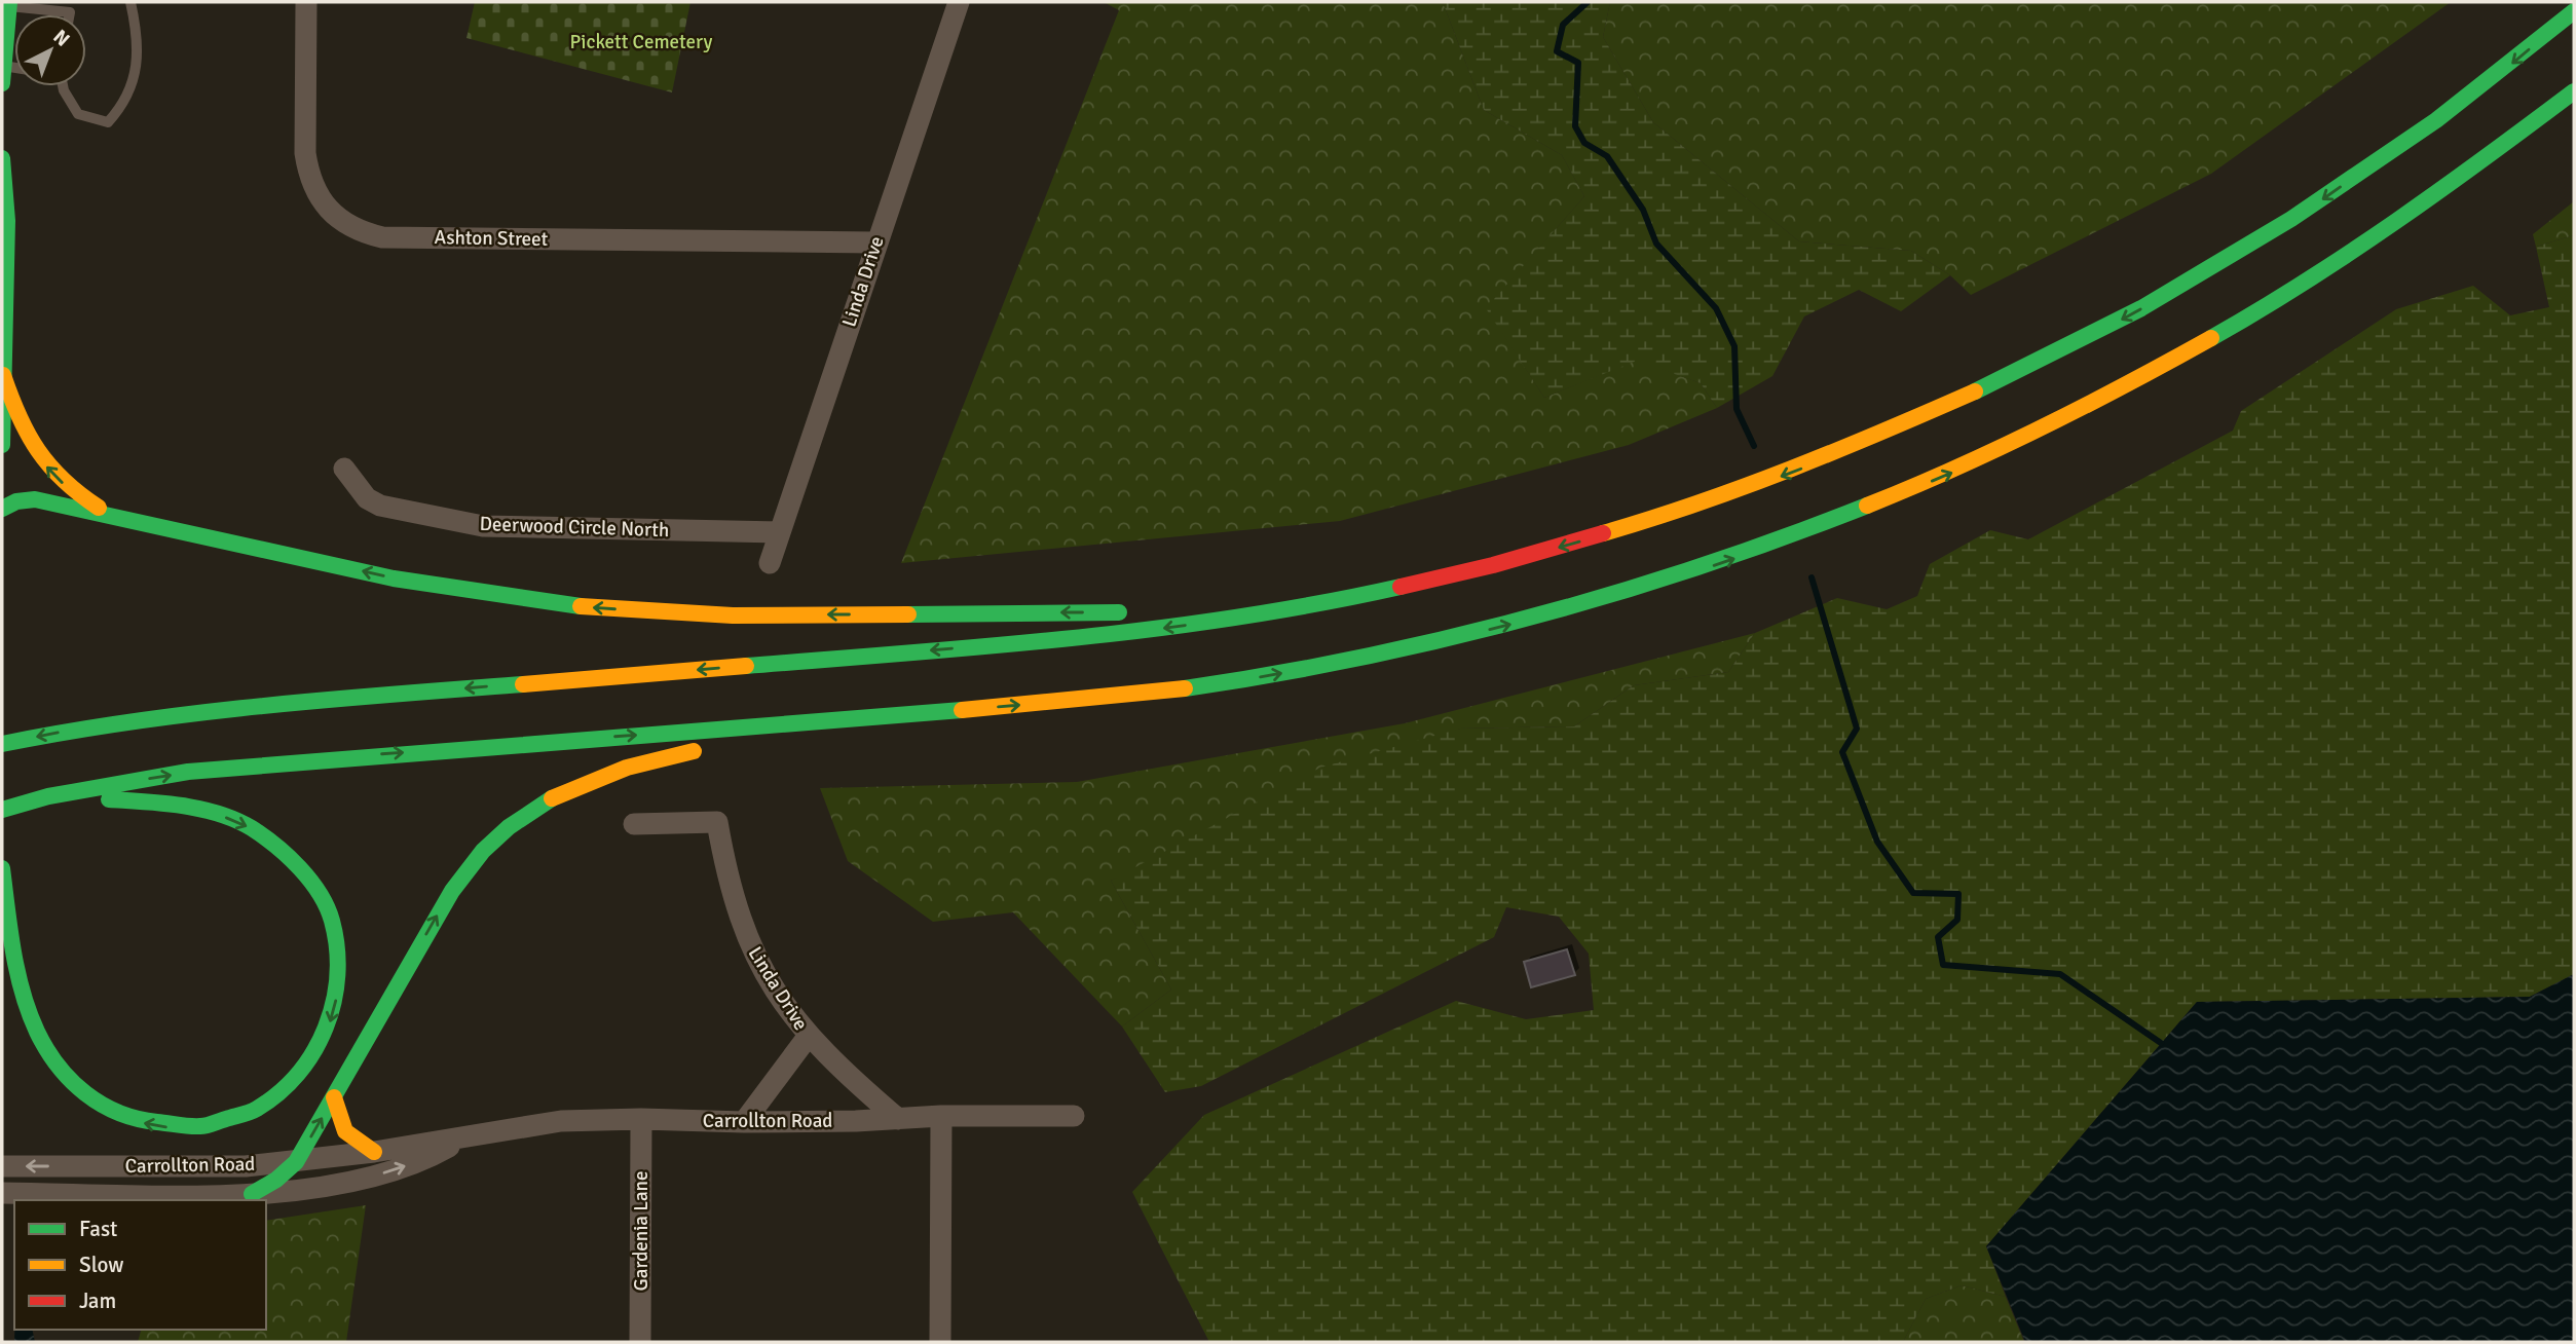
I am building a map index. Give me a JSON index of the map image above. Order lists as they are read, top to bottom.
{
  "streets": {
    "street": [
      "Ashton Street",
      "Linda Drive",
      "Deerwood Circle North",
      "Carrollton Road",
      "Gardenia Lane"
    ]
  },
  "crossings": [
    ["Ashton Street", "Linda Drive"],
    ["Linda Drive", "Deerwood Circle North"],
    ["Linda Drive", "Carrollton Road"],
    ["Carrollton Road", "Gardenia Lane"]
  ],
  "parks": ["Pickett Cemetery"],
  "legend": ["Fast", "Slow", "Jam"],
  "north": "top right"
}
